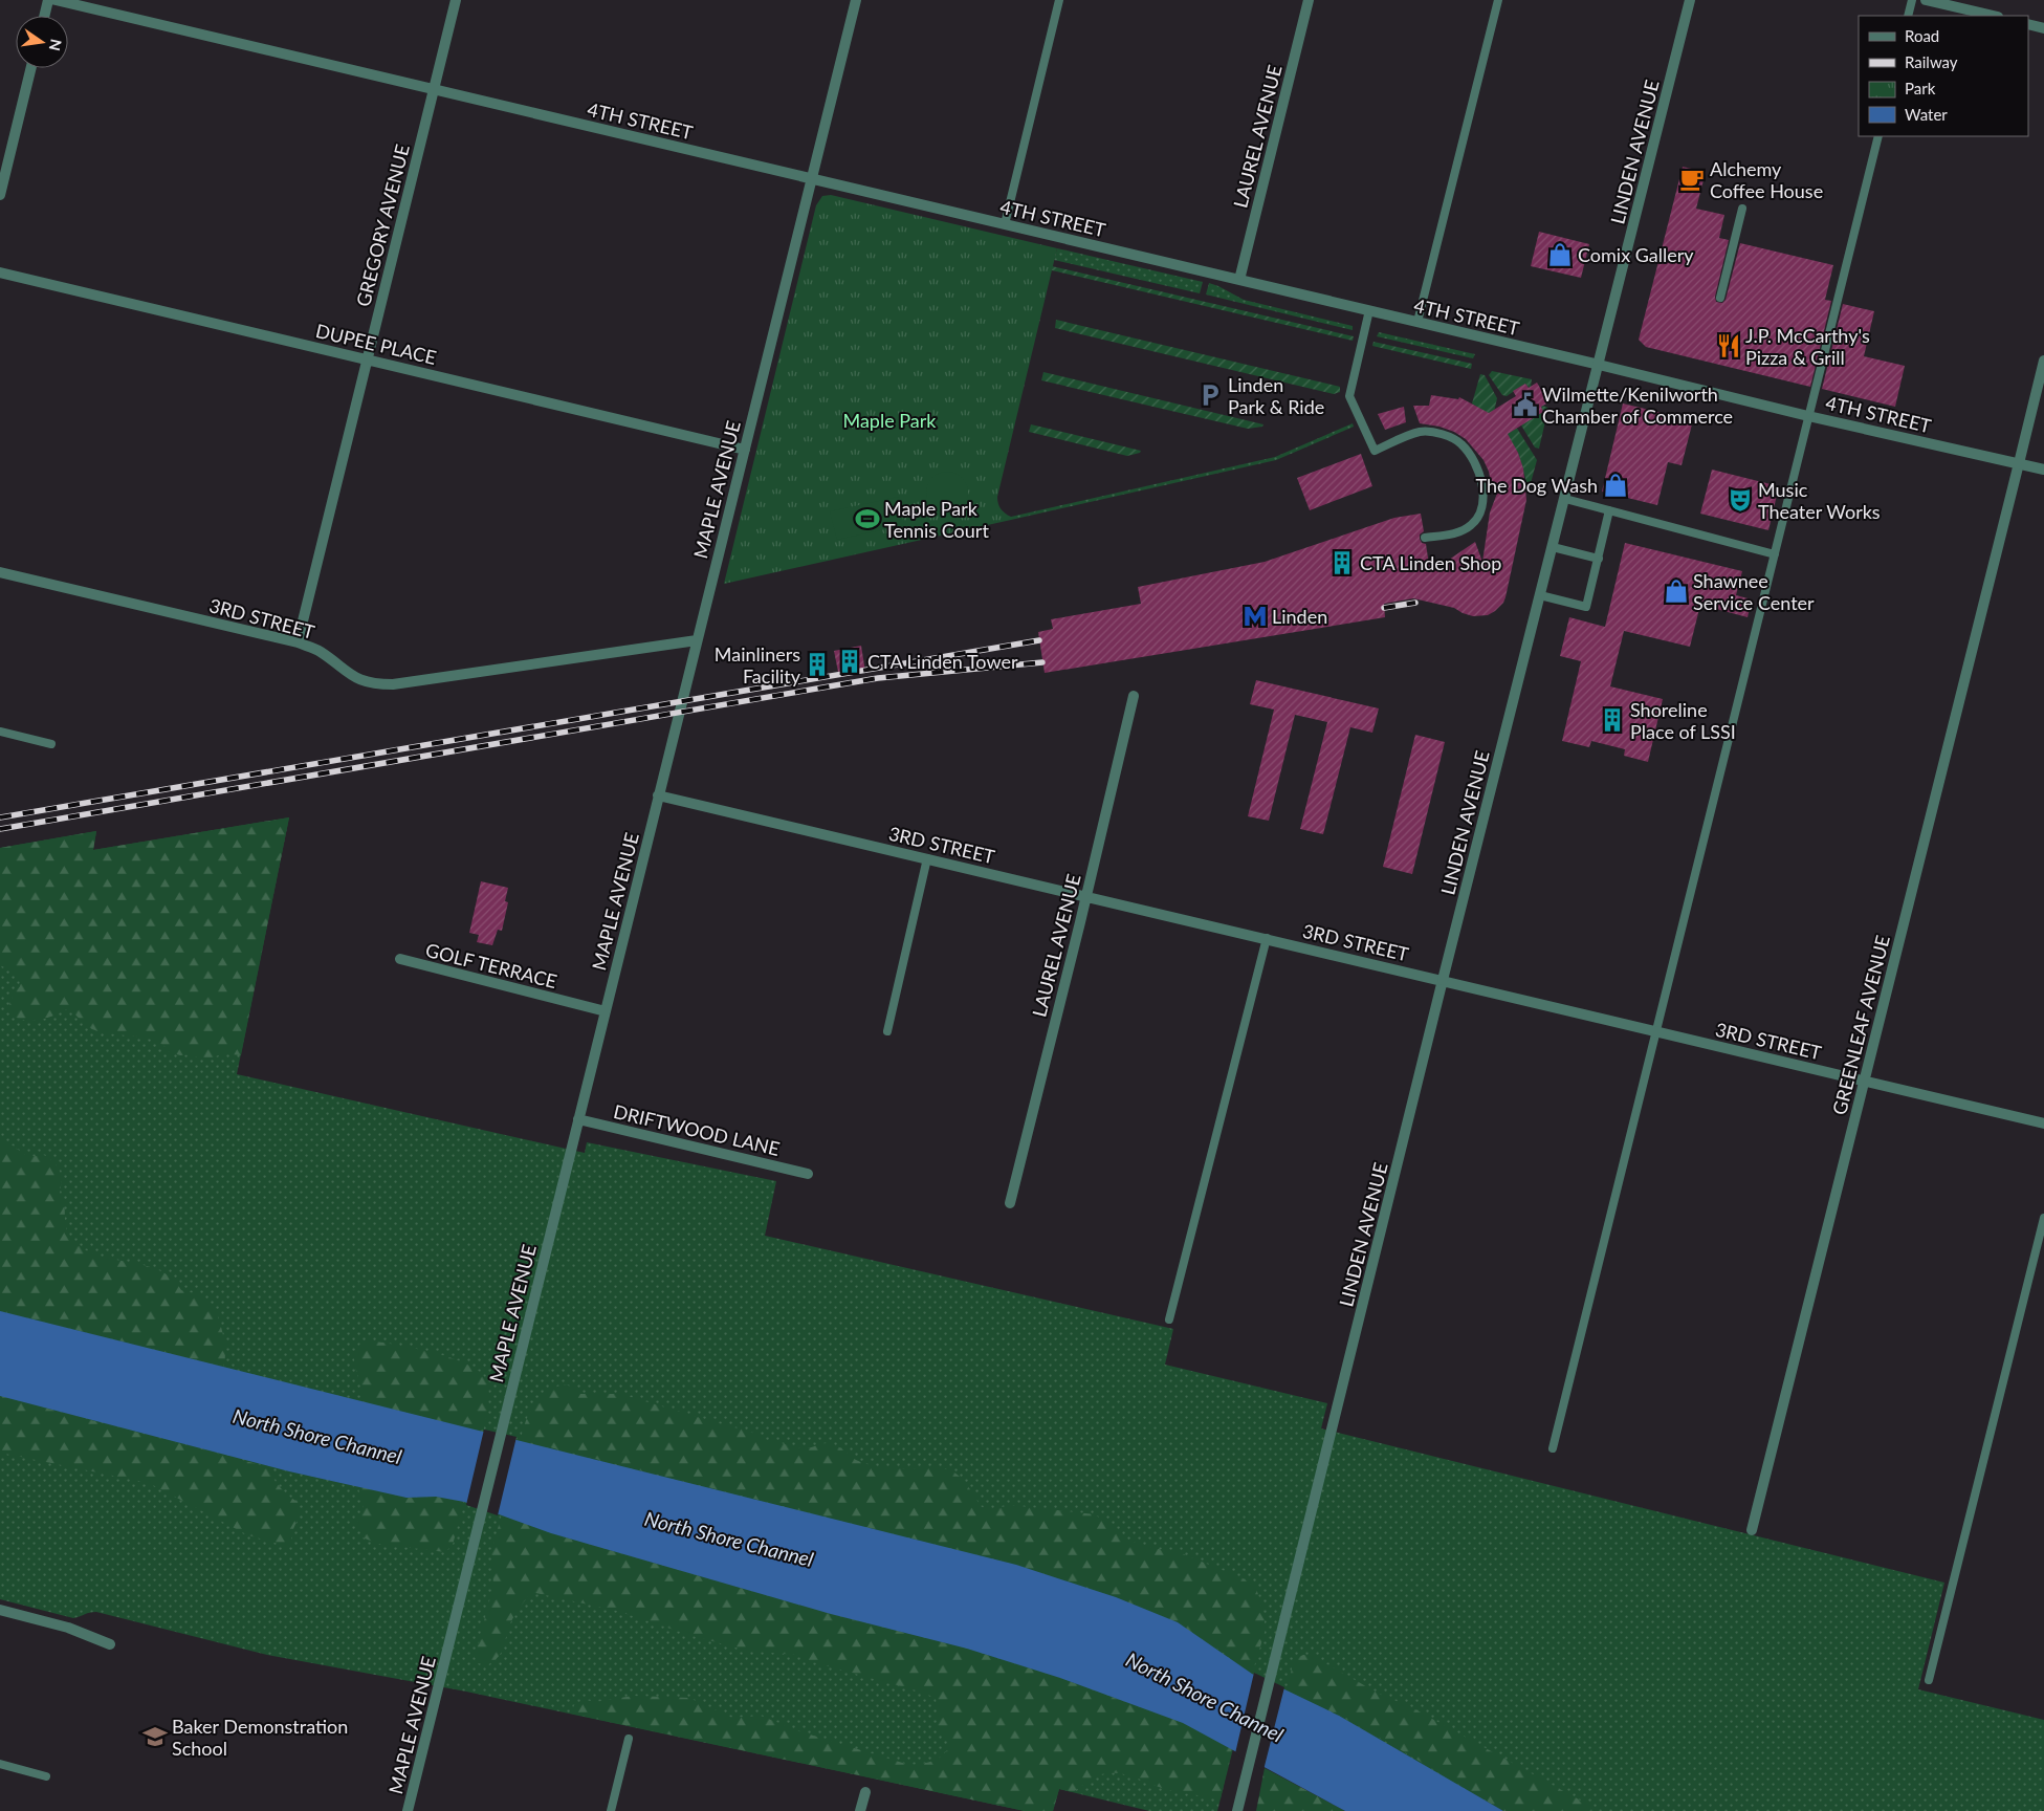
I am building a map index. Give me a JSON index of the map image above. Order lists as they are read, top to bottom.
{
  "streets": {
    "street": [
      "4TH STREET",
      "LAUREL AVENUE",
      "LINDEN AVENUE",
      "GREGORY AVENUE",
      "DUPEE PLACE",
      "MAPLE AVENUE",
      "3RD STREET",
      "GOLF TERRACE",
      "GREENLEAF AVENUE",
      "DRIFTWOOD LANE"
    ]
  },
  "crossings": [
    ["4TH STREET", "LAUREL AVENUE"],
    ["4TH STREET", "LINDEN AVENUE"],
    ["4TH STREET", "GREGORY AVENUE"],
    ["4TH STREET", "MAPLE AVENUE"],
    ["4TH STREET", "GREENLEAF AVENUE"],
    ["LAUREL AVENUE", "3RD STREET"],
    ["LINDEN AVENUE", "3RD STREET"],
    ["GREGORY AVENUE", "DUPEE PLACE"],
    ["GREGORY AVENUE", "3RD STREET"],
    ["DUPEE PLACE", "MAPLE AVENUE"],
    ["MAPLE AVENUE", "3RD STREET"],
    ["MAPLE AVENUE", "GOLF TERRACE"],
    ["MAPLE AVENUE", "DRIFTWOOD LANE"],
    ["3RD STREET", "GREENLEAF AVENUE"]
  ],
  "water": ["North Shore Channel"],
  "parks": ["Maple Park"],
  "places": {
    "cafe": ["Alchemy Coffee House"],
    "shop": ["Comix Gallery", "The Dog Wash", "Shawnee Service Center"],
    "restaurant": ["J.P. McCarthy's Pizza & Grill"],
    "parking": ["Linden Park & Ride"],
    "public building": ["Wilmette/Kenilworth Chamber of Commerce"],
    "theatre": ["Music Theater Works"],
    "sports": ["Maple Park Tennis Court"],
    "building": [
      "CTA Linden Shop",
      "CTA Linden Tower",
      "Mainliners Facility",
      "Shoreline Place of LSSI"
    ],
    "metro station": ["Linden"],
    "school or university": ["Baker Demonstration School"]
  },
  "legend": [
    "Road",
    "Railway",
    "Park",
    "Water"
  ],
  "north": "right"
}
